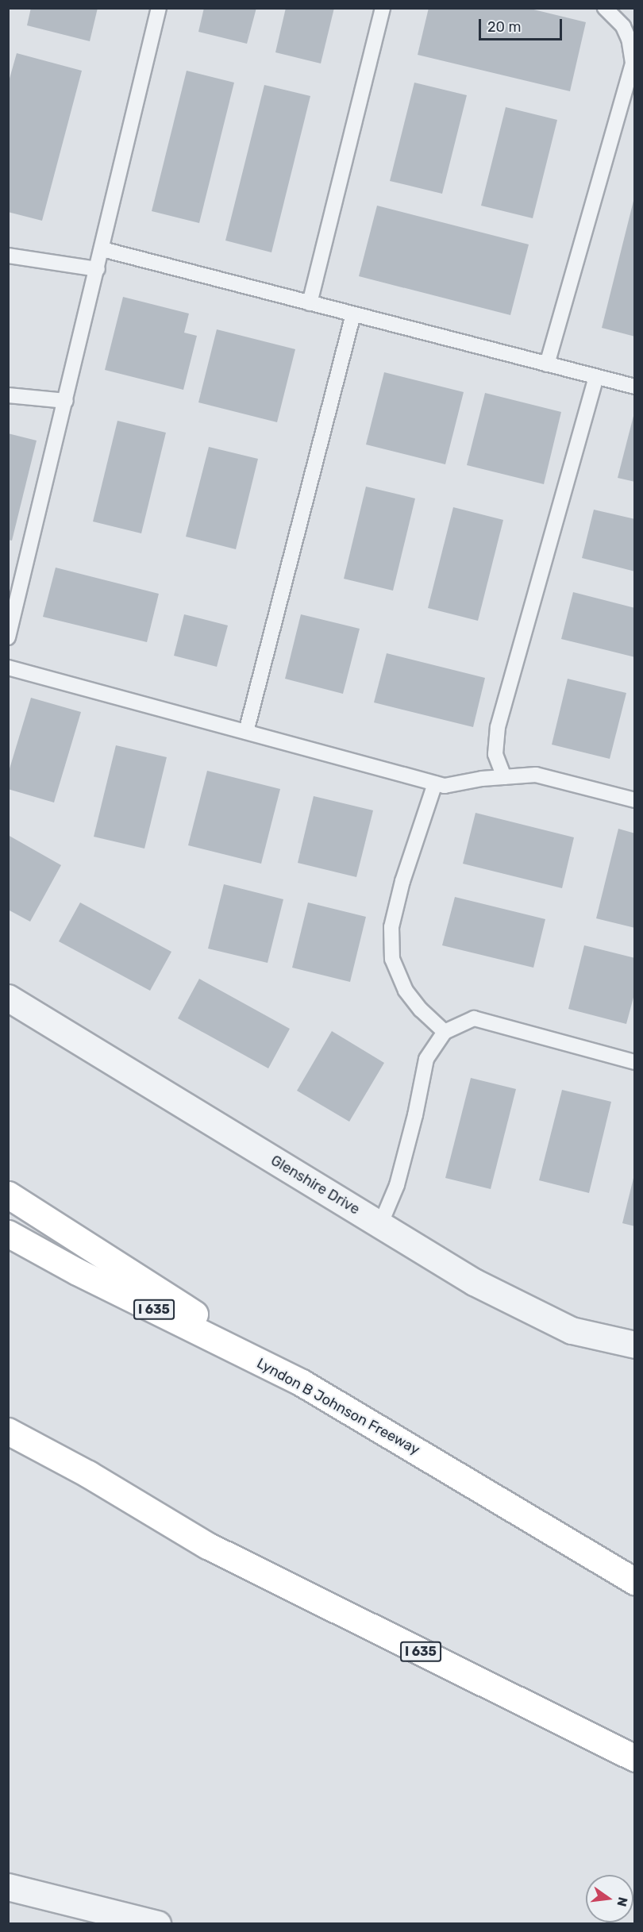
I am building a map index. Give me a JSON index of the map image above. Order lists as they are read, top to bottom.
{
  "streets": {
    "highway": ["I 635", "Lyndon B Johnson Freeway"],
    "street": ["Glenshire Drive"]
  },
  "scale_bar": "20 m",
  "north": "right"
}
